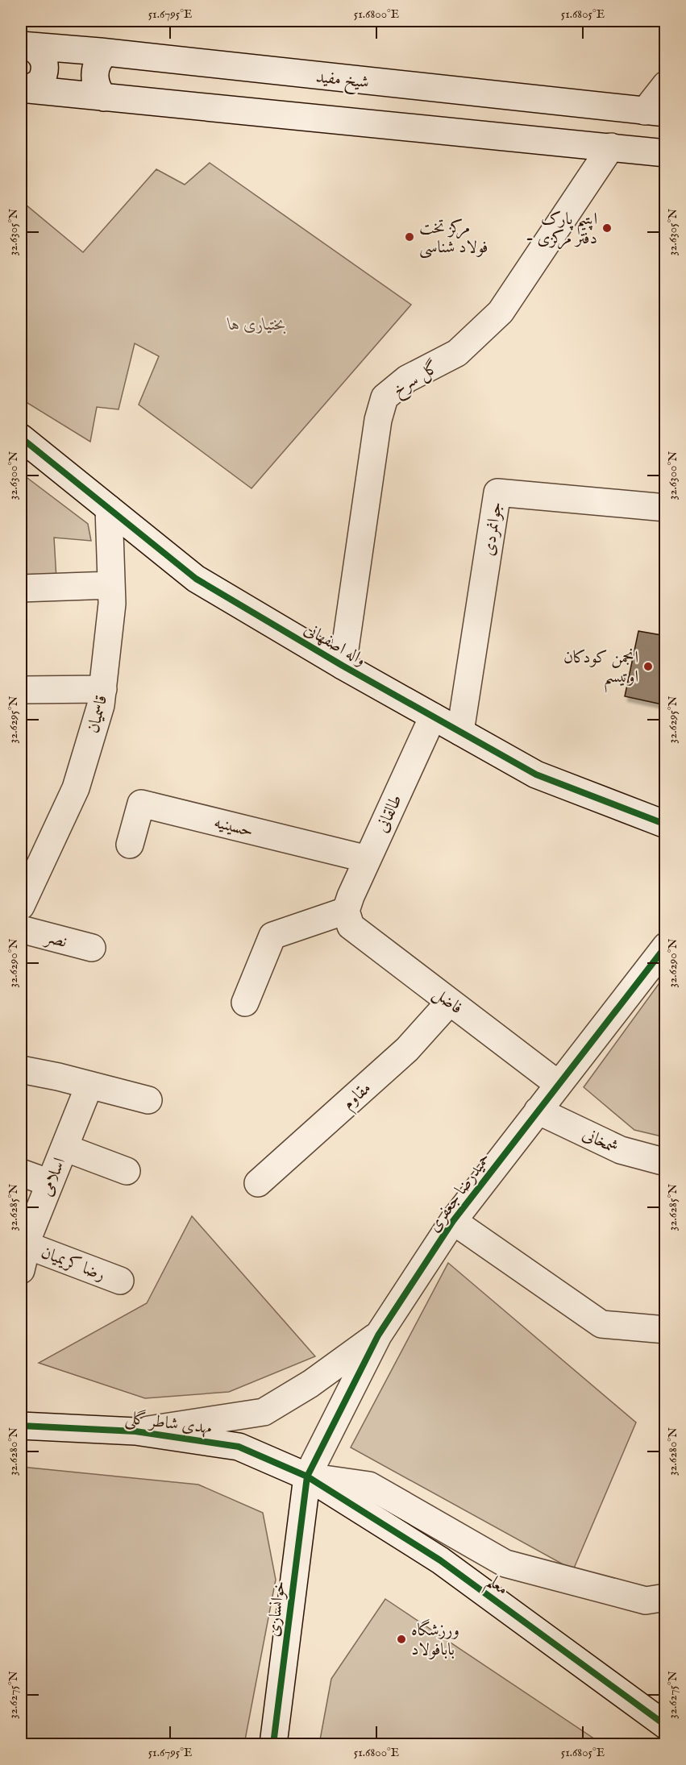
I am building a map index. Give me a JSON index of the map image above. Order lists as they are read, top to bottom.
{
  "streets": {
    "street": [
      "شیخ مفید",
      "گل سرخ",
      "جوانمردی",
      "واله اصفهانی",
      "قاسمیان",
      "طالقانی",
      "حسینیه",
      "نصر",
      "فاضل",
      "مقاوم",
      "شمخانی",
      "اسلامی",
      "حمیدرضا جعفری",
      "رضا کریمیان",
      "مهدی شاطر گلی",
      "معلم",
      "خوانساری"
    ]
  },
  "crossings": [
    ["گل سرخ", "واله اصفهانی"],
    ["جوانمردی", "واله اصفهانی"],
    ["واله اصفهانی", "قاسمیان"],
    ["واله اصفهانی", "طالقانی"],
    ["طالقانی", "حسینیه"],
    ["طالقانی", "فاضل"],
    ["فاضل", "مقاوم"],
    ["فاضل", "حمیدرضا جعفری"],
    ["شمخانی", "حمیدرضا جعفری"],
    ["اسلامی", "رضا کریمیان"],
    ["حمیدرضا جعفری", "مهدی شاطر گلی"],
    ["حمیدرضا جعفری", "معلم"],
    ["حمیدرضا جعفری", "خوانساری"],
    ["مهدی شاطر گلی", "معلم"],
    ["مهدی شاطر گلی", "خوانساری"],
    ["معلم", "خوانساری"]
  ],
  "parks": ["بختیاری ها"],
  "places": [
    "اپتیم پارک - دفتر مرکزی",
    "مرکز تخت فولاد شناسی",
    "انجمن کودکان اوتیسم",
    "ورزشگاه بابافولاد"
  ],
  "coordinates": [
    "51.6795°E",
    "51.6800°E",
    "51.6805°E",
    "32.6305°N",
    "32.6300°N",
    "32.6295°N",
    "32.6290°N",
    "32.6285°N",
    "32.6280°N",
    "32.6275°N"
  ]
}
